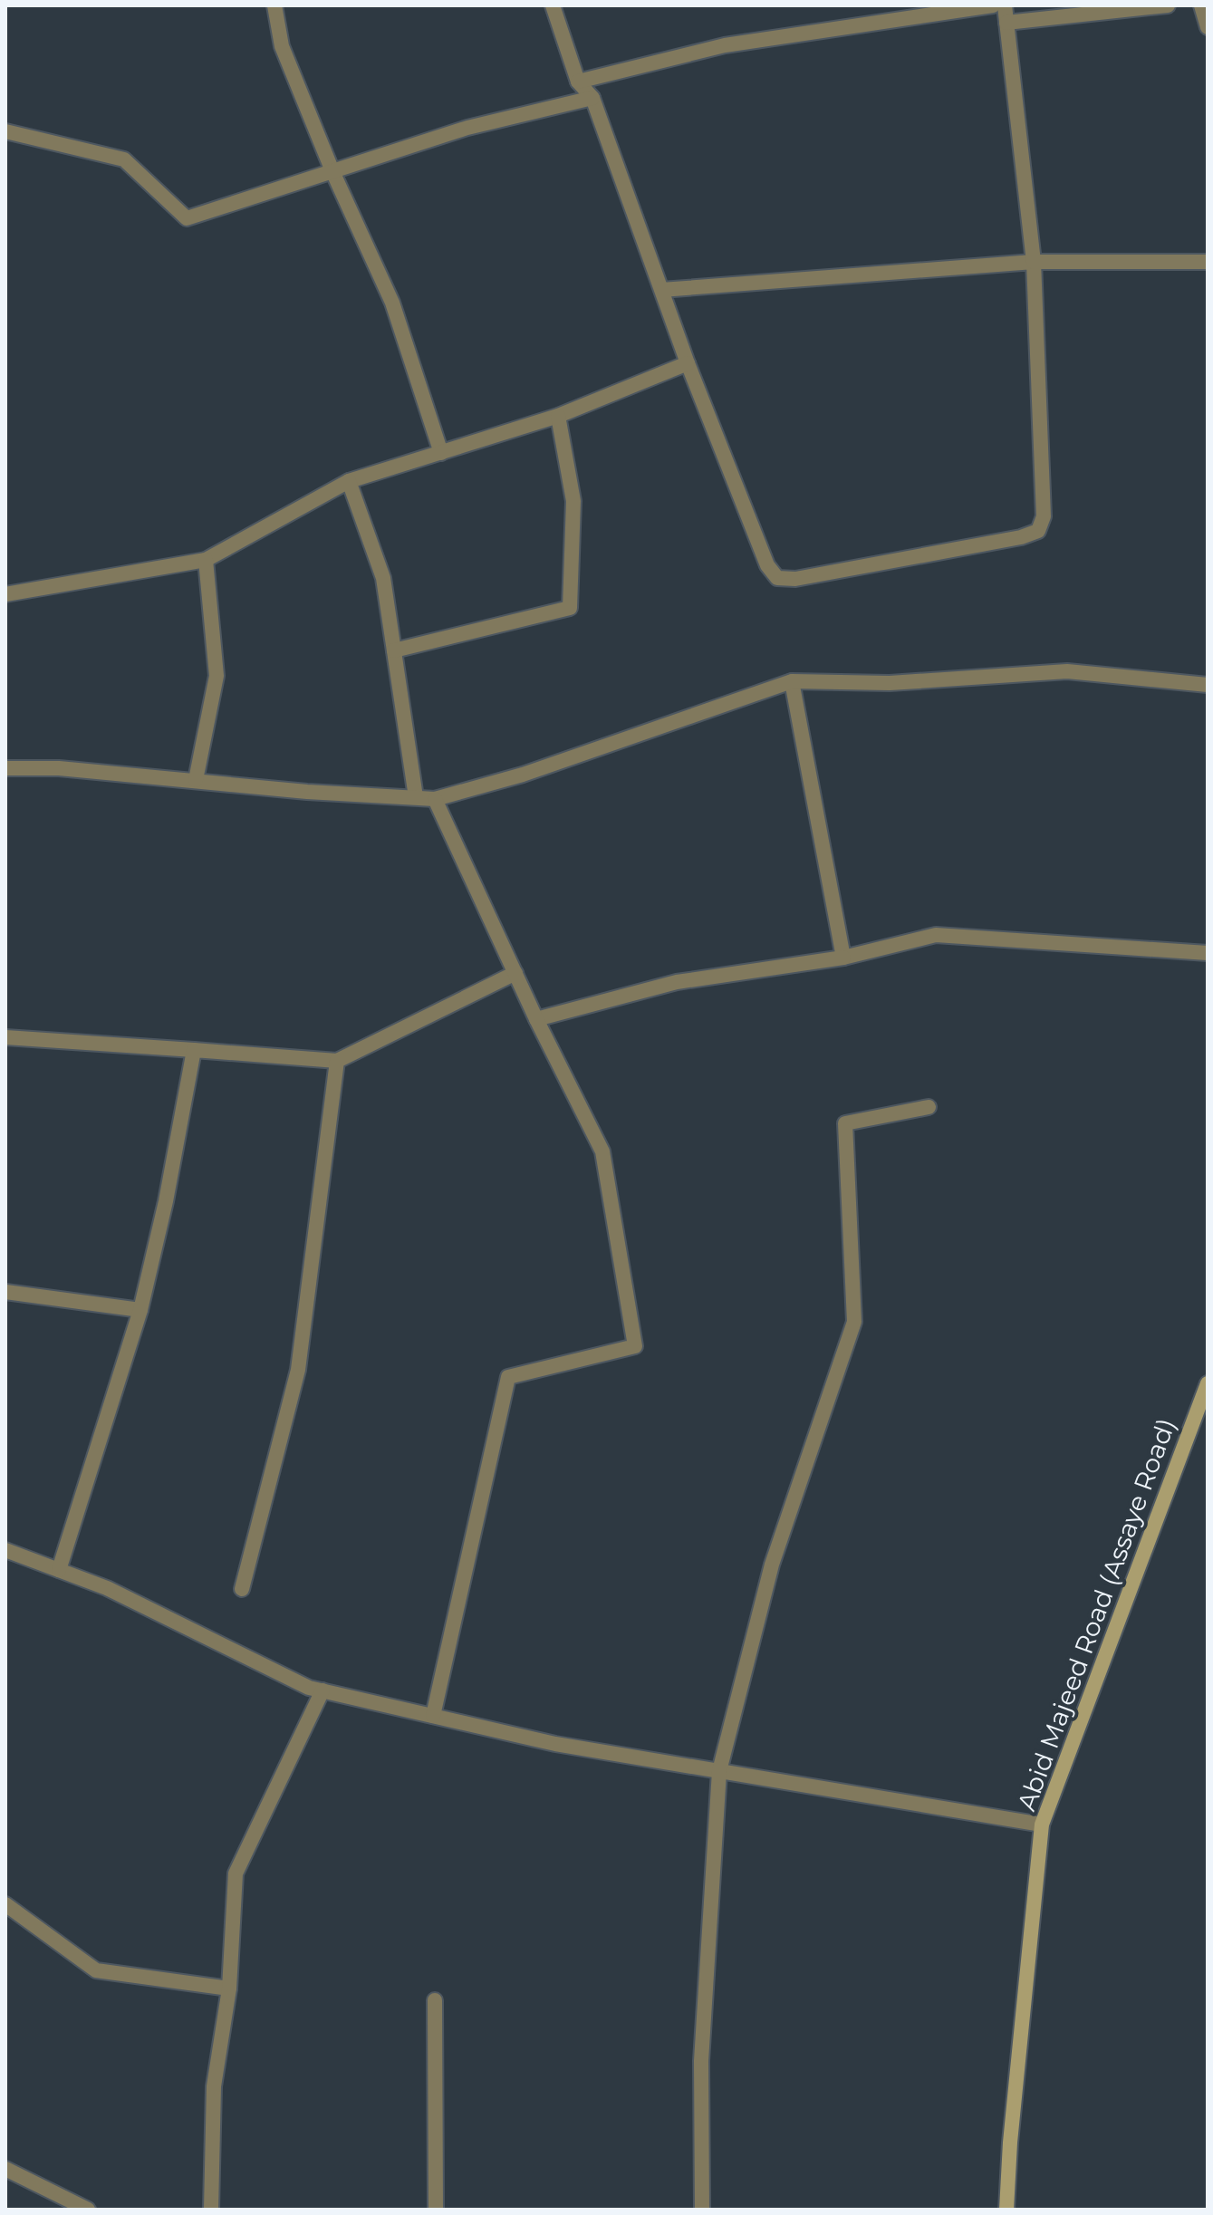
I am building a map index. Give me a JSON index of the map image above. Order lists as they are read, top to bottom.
{
  "streets": {
    "main road": ["Abid Majeed Road (Assaye Road)"]
  }
}
